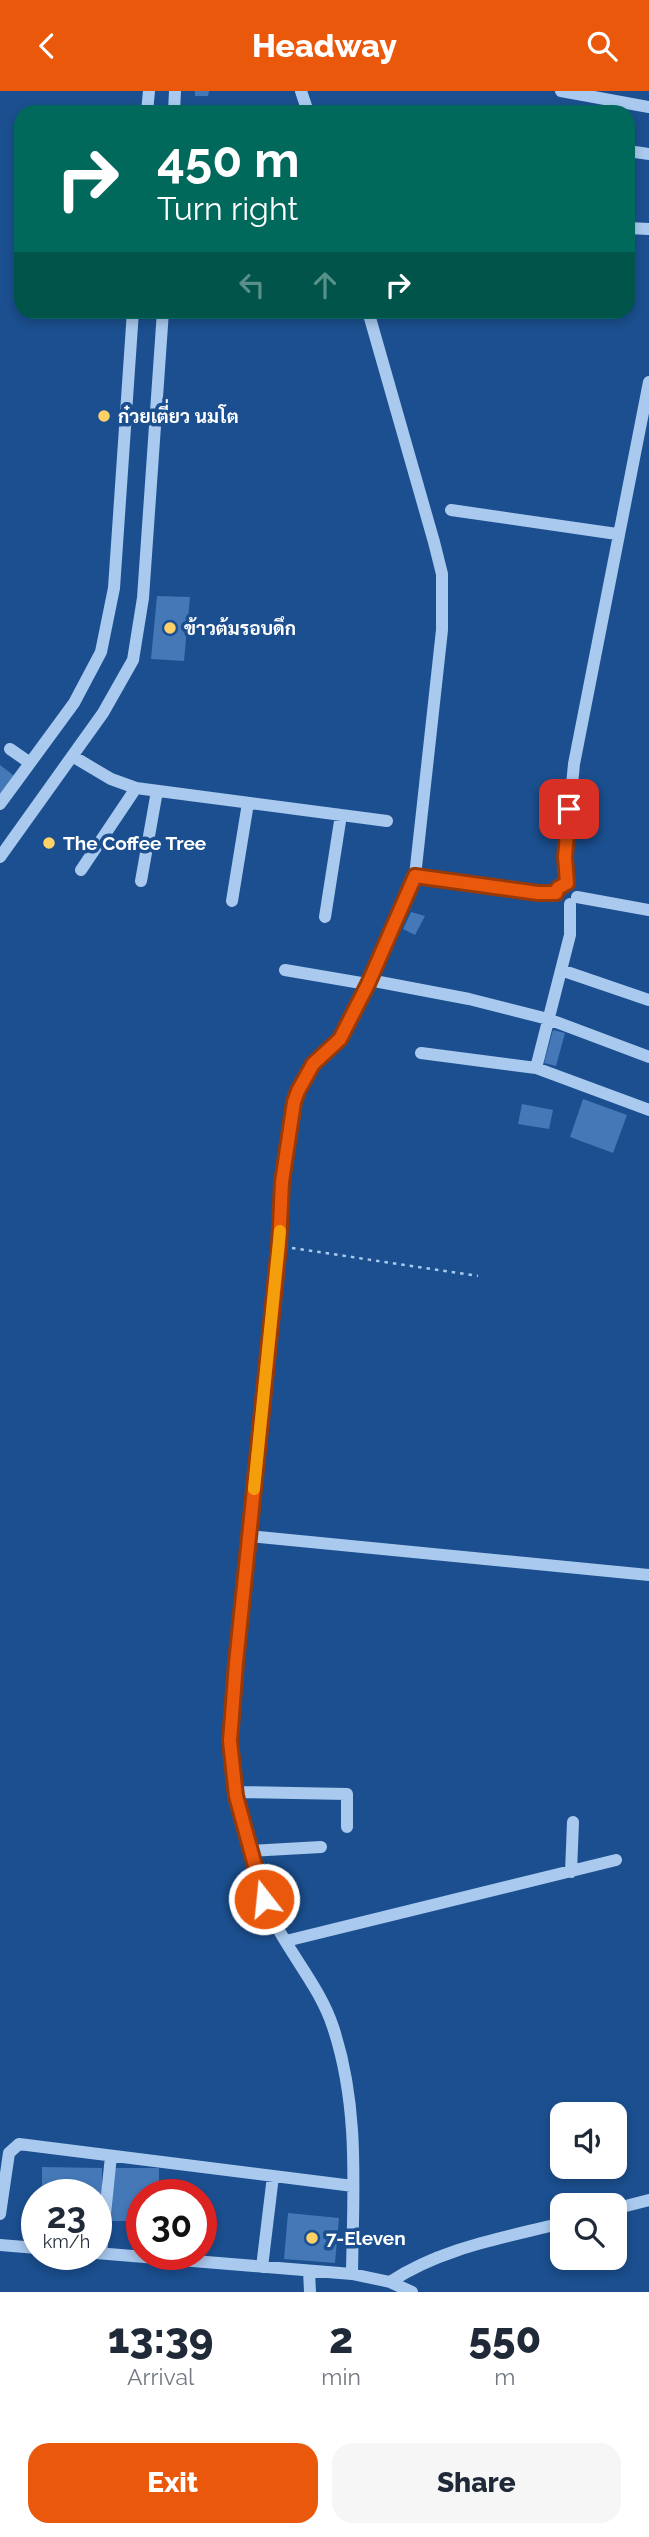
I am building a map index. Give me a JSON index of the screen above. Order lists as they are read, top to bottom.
{
  "places": [
    "ก๋วยเตี่ยว นมโต",
    "ข้าวต้มรอบดึก",
    "The Coffee Tree",
    "7-Eleven"
  ],
  "page": {
    "header": "Headway",
    "turn": ["450 m", "Turn right"],
    "speed": "23 km/h",
    "limit": "30",
    "eta": [
      "13:39",
      "Arrival",
      "2",
      "min",
      "550",
      "m"
    ],
    "buttons": ["Exit", "Share"]
  }
}
